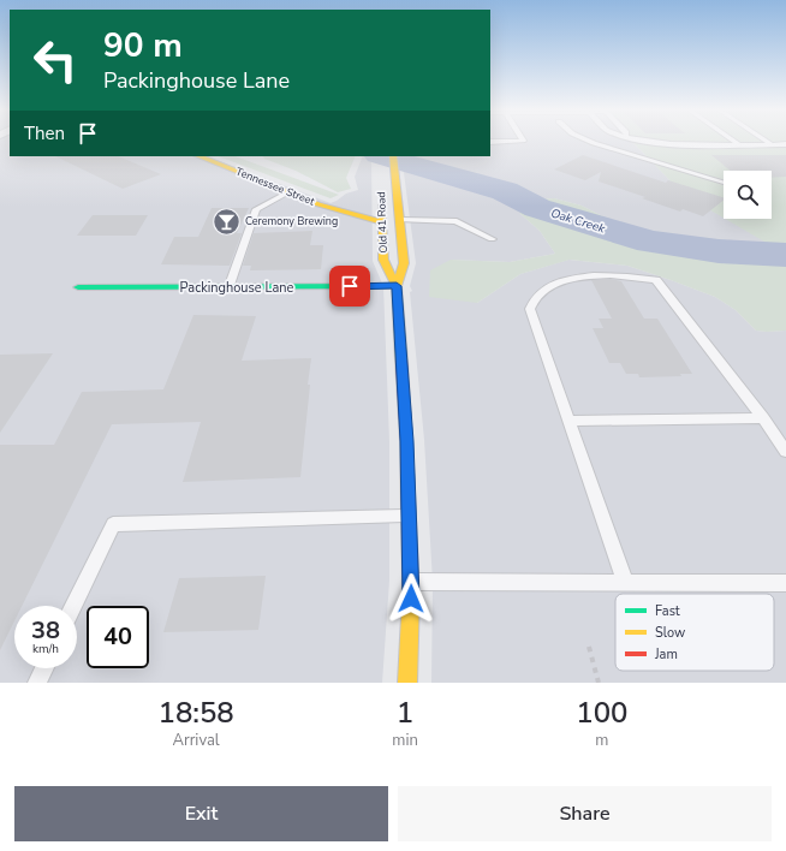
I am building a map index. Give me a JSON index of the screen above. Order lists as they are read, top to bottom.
{
  "streets": {
    "street": ["Tennessee Street", "Old 41 Road", "Packinghouse Lane"]
  },
  "crossings": [
    ["Tennessee Street", "Old 41 Road"],
    ["Old 41 Road", "Packinghouse Lane"]
  ],
  "water": ["Oak Creek"],
  "places": {
    "bar": ["Ceremony Brewing"]
  },
  "legend": ["Fast", "Slow", "Jam"],
  "page": {
    "turn": ["90 m", "Packinghouse Lane"],
    "then": "Then",
    "speed": "38 km/h",
    "limit": "40",
    "eta": [
      "18:58",
      "Arrival",
      "1",
      "min",
      "100",
      "m"
    ],
    "buttons": ["Exit", "Share"]
  }
}
